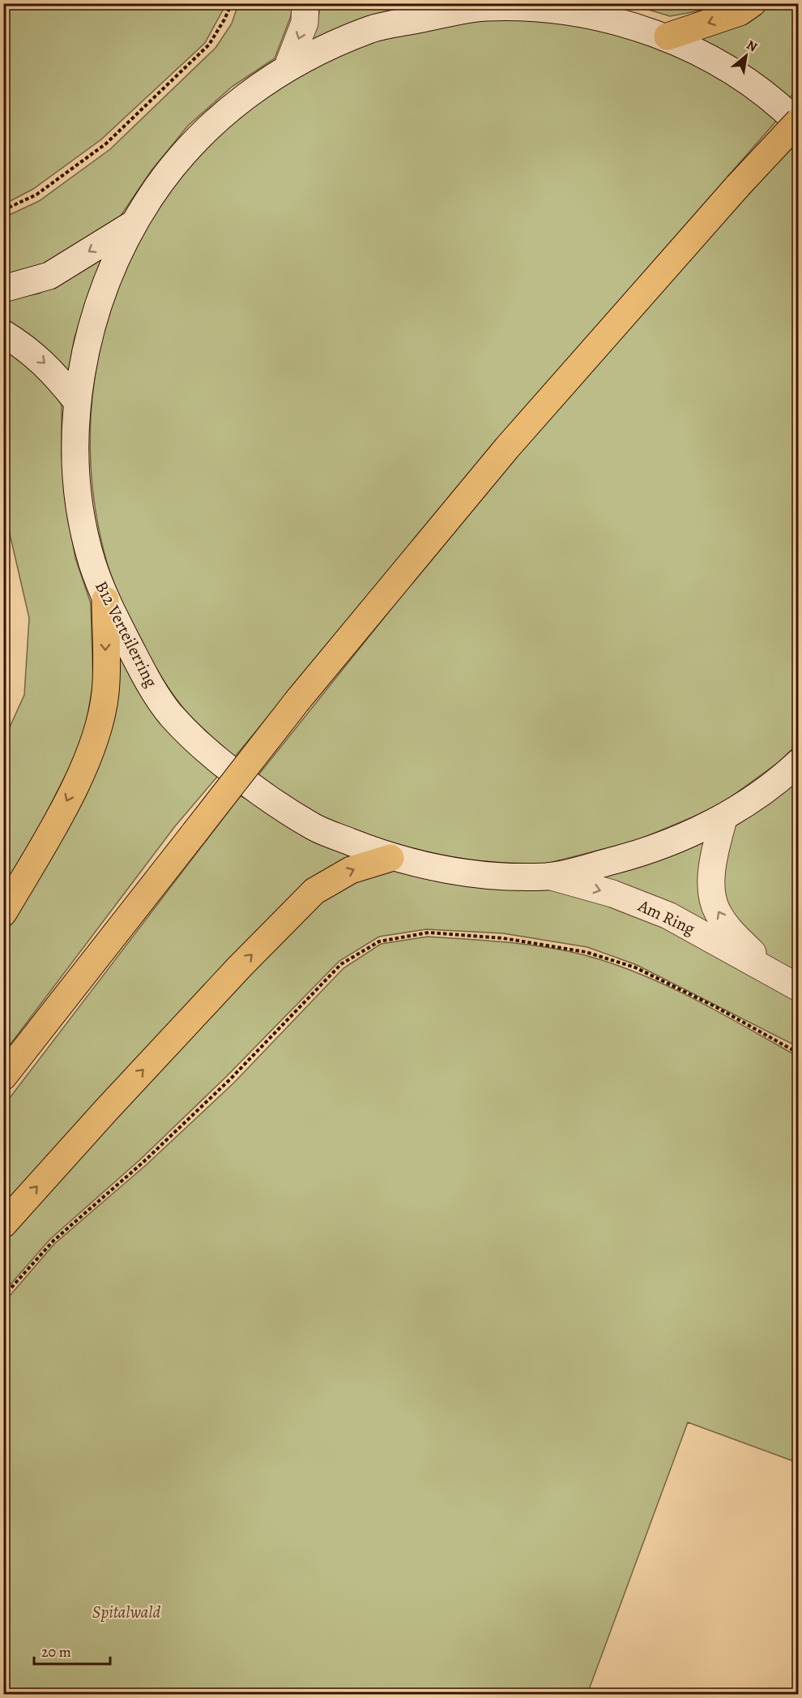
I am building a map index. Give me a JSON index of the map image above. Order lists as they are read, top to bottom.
{
  "streets": {
    "main road": ["B12 Verteilerring", "Am Ring"]
  },
  "crossings": [
    ["B12 Verteilerring", "Am Ring"]
  ],
  "parks": ["Spitalwald"],
  "scale_bar": "20 m",
  "north": "top right"
}
